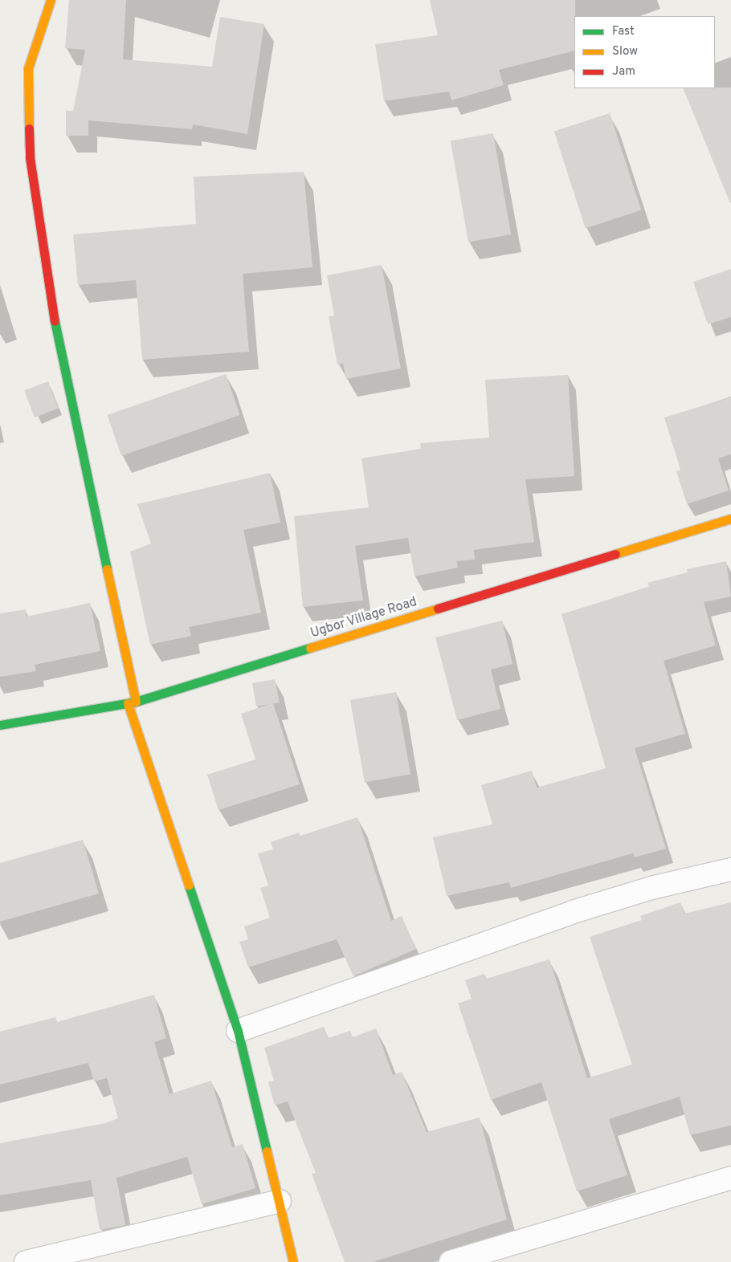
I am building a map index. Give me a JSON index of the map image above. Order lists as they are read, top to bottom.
{
  "streets": {
    "street": ["Ugbor Village Road"]
  },
  "legend": ["Fast", "Slow", "Jam"]
}
